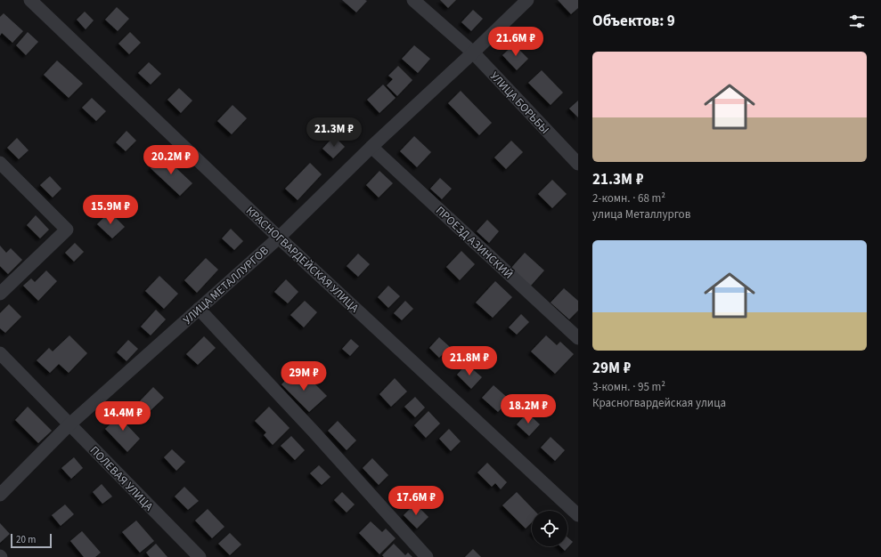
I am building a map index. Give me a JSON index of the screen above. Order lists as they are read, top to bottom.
{
  "streets": {
    "street": [
      "УЛИЦА БОРЬБЫ",
      "ПРОЕЗД АЗИНСКИЙ",
      "КРАСНОГВАРДЕЙСКАЯ УЛИЦА",
      "УЛИЦА МЕТАЛЛУРГОВ",
      "ПОЛЕВАЯ УЛИЦА"
    ]
  },
  "crossings": [
    ["УЛИЦА БОРЬБЫ", "УЛИЦА МЕТАЛЛУРГОВ"],
    ["ПРОЕЗД АЗИНСКИЙ", "УЛИЦА МЕТАЛЛУРГОВ"],
    ["КРАСНОГВАРДЕЙСКАЯ УЛИЦА", "УЛИЦА МЕТАЛЛУРГОВ"],
    ["УЛИЦА МЕТАЛЛУРГОВ", "ПОЛЕВАЯ УЛИЦА"]
  ],
  "scale_bar": "20 m",
  "page": {
    "heading": "Объектов: 9",
    "price": [
      "21.6M ₽",
      "21.3M ₽",
      "20.2M ₽",
      "15.9M ₽",
      "21.8M ₽",
      "29M ₽",
      "18.2M ₽",
      "14.4M ₽",
      "17.6M ₽"
    ],
    "list": [
      {
        "name": "21.3M ₽",
        "note": "2-комн. · 68 m² · улица Металлургов"
      },
      {
        "name": "29M ₽",
        "note": "3-комн. · 95 m² · Красногвардейская улица"
      }
    ],
    "scale": "20 m"
  }
}
